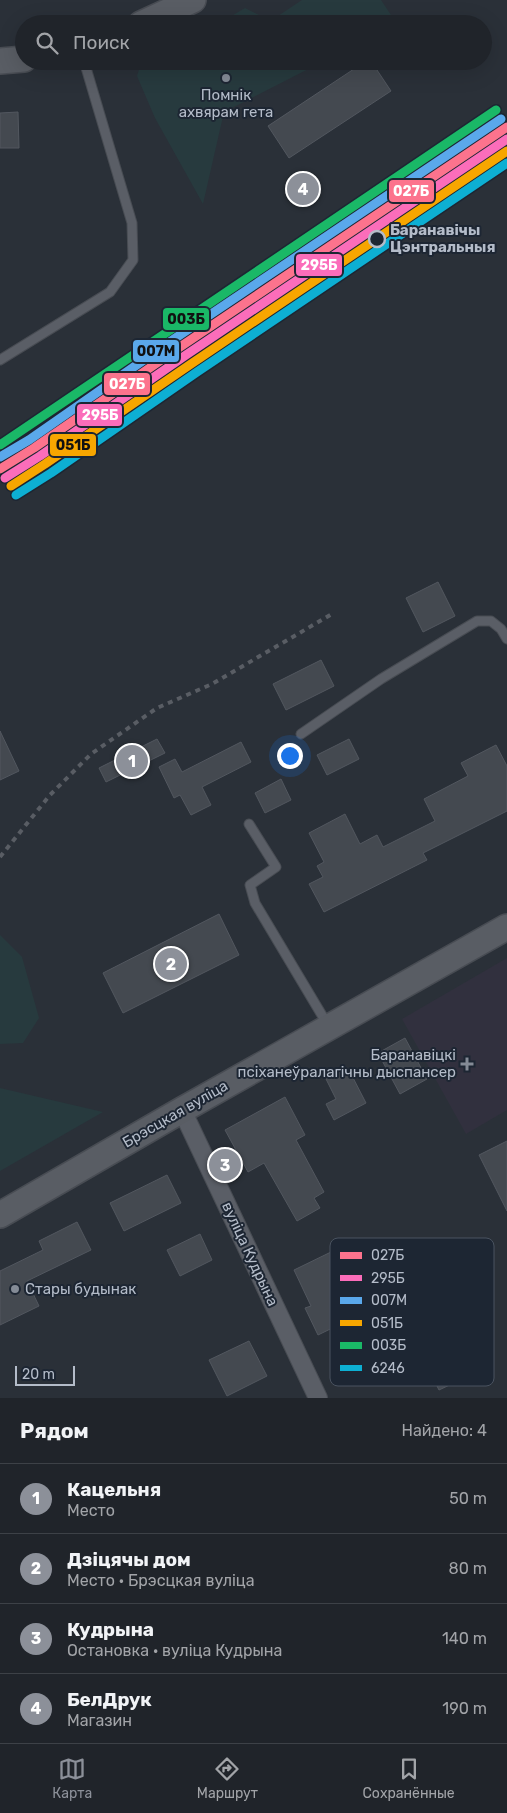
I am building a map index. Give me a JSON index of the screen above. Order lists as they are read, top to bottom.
{
  "streets": {
    "main road": ["Брэсцкая вуліца"],
    "street": ["вуліца Кудрына"]
  },
  "crossings": [
    ["Брэсцкая вуліца", "вуліца Кудрына"]
  ],
  "places": {
    "other": ["Помнік ахвярам гета", "Баранавічы Цэнтральныя", "Стары будынак"],
    "health": ["Баранавіцкі псіханеўралагічны дыспансер"]
  },
  "lines": [
    "transit line 003Б",
    "transit line 007М",
    "transit line 027Б",
    "transit line 295Б",
    "transit line 051Б",
    "transit line 6246"
  ],
  "legend": [
    "027Б",
    "295Б",
    "007М",
    "051Б",
    "003Б",
    "6246"
  ],
  "scale_bar": "20 m",
  "page": {
    "search": "Поиск",
    "pins": [
      "4",
      "1",
      "2",
      "3"
    ],
    "scale": "20 m",
    "heading": ["Рядом", "Найдено: 4"],
    "list": [
      {
        "mark": "1",
        "name": "Кацельня",
        "note": "Место",
        "value": "50 m"
      },
      {
        "mark": "2",
        "name": "Дзіцячы дом",
        "note": "Место · Брэсцкая вуліца",
        "value": "80 m"
      },
      {
        "mark": "3",
        "name": "Кудрына",
        "note": "Остановка · вуліца Кудрына",
        "value": "140 m"
      },
      {
        "mark": "4",
        "name": "БелДрук",
        "note": "Магазин",
        "value": "190 m"
      }
    ],
    "nav": ["Карта", "Маршрут", "Сохранённые"]
  }
}
